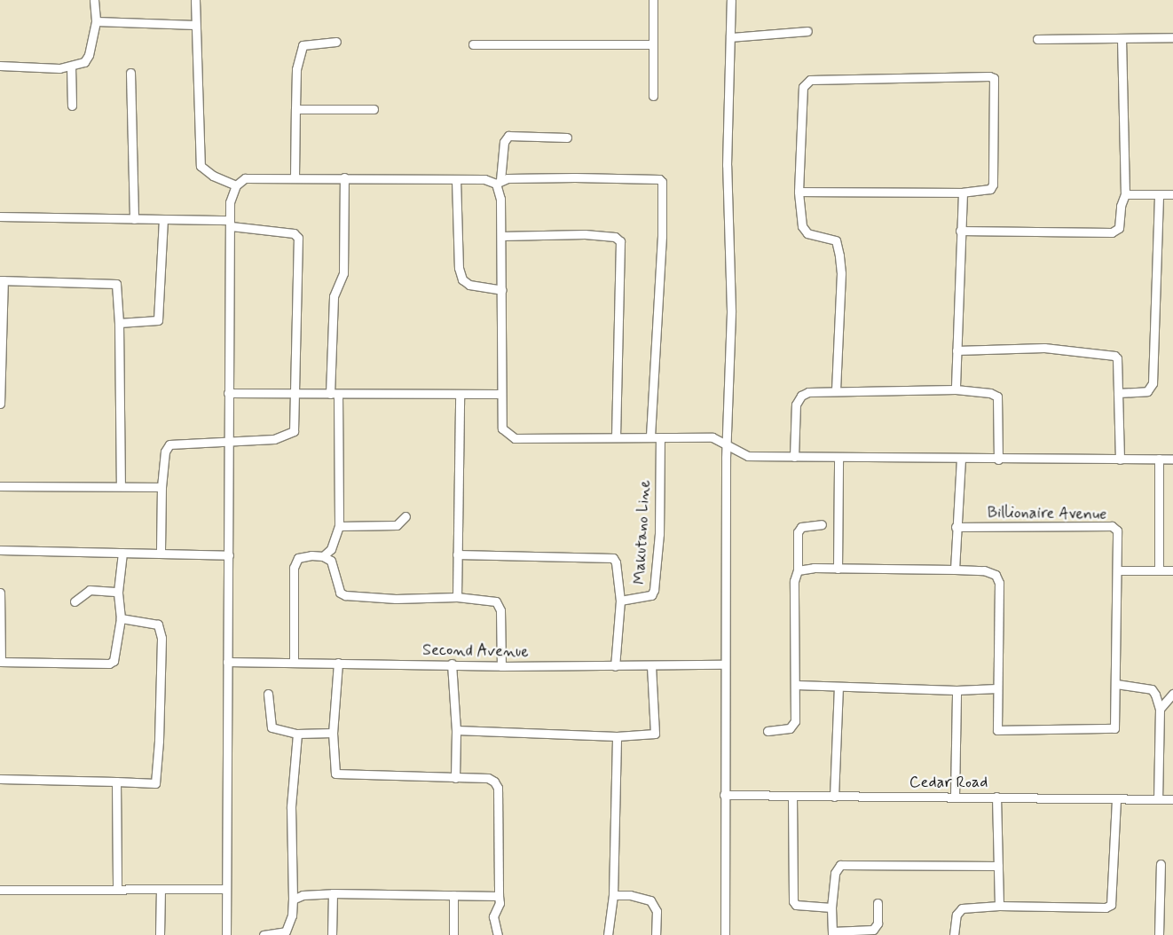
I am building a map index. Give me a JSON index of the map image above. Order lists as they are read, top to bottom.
{
  "streets": {
    "street": [
      "Billionaire Avenue",
      "Makutano Line",
      "Second Avenue",
      "Cedar Road"
    ]
  }
}
